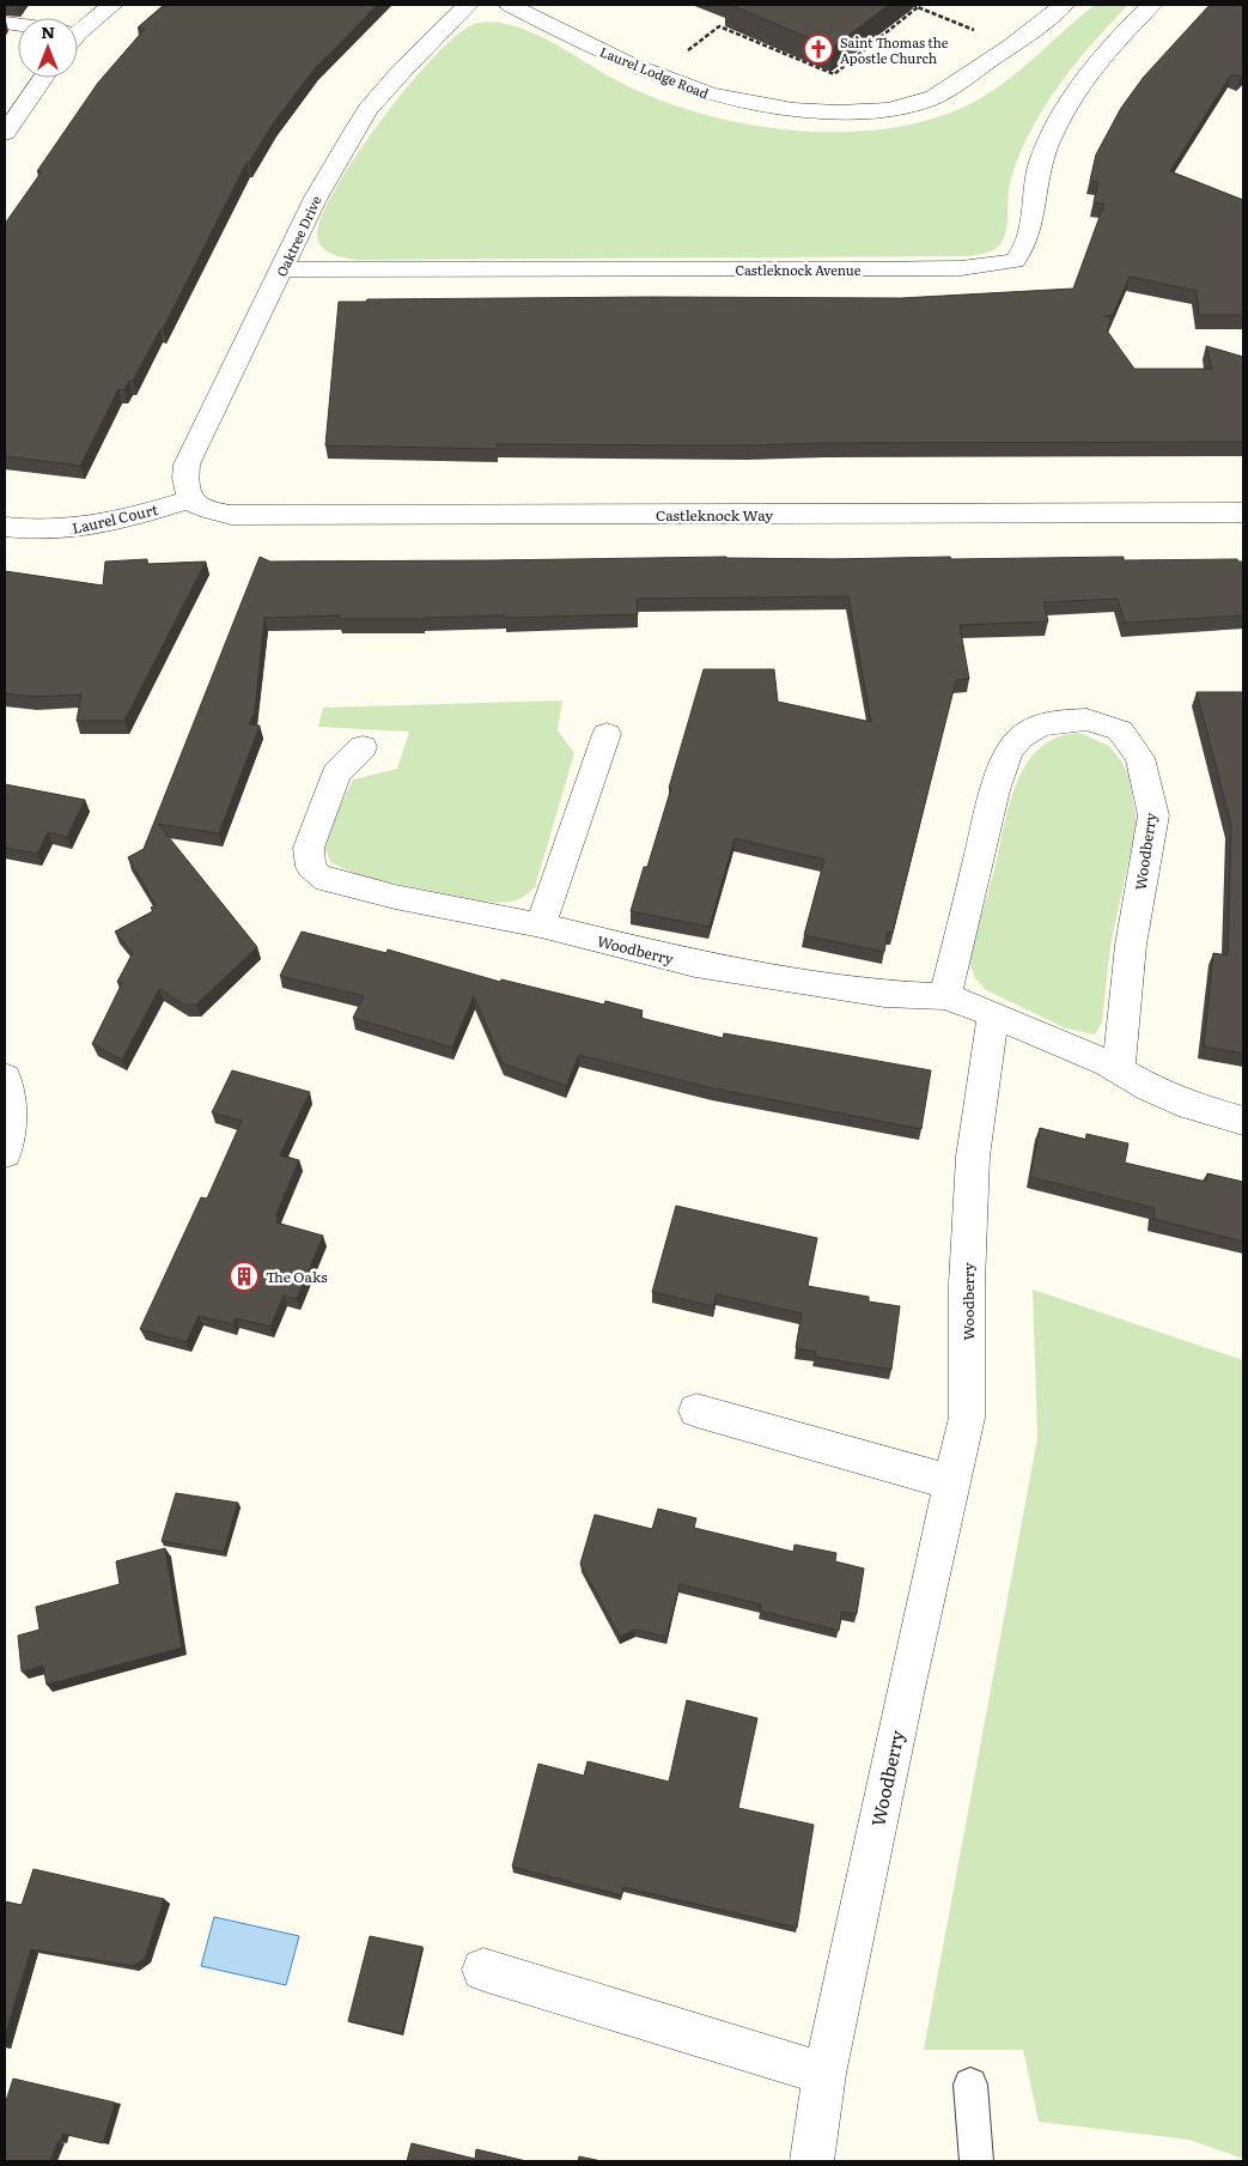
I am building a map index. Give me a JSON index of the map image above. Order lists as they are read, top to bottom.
{
  "streets": {
    "street": [
      "Laurel Lodge Road",
      "Oaktree Drive",
      "Castleknock Avenue",
      "Castleknock Way",
      "Laurel Court",
      "Woodberry"
    ]
  },
  "crossings": [
    ["Oaktree Drive", "Castleknock Avenue"],
    ["Oaktree Drive", "Castleknock Way"],
    ["Oaktree Drive", "Laurel Court"],
    ["Castleknock Way", "Laurel Court"]
  ],
  "places": {
    "church": ["Saint Thomas the Apostle Church"],
    "building": ["The Oaks"]
  },
  "north": "top"
}
